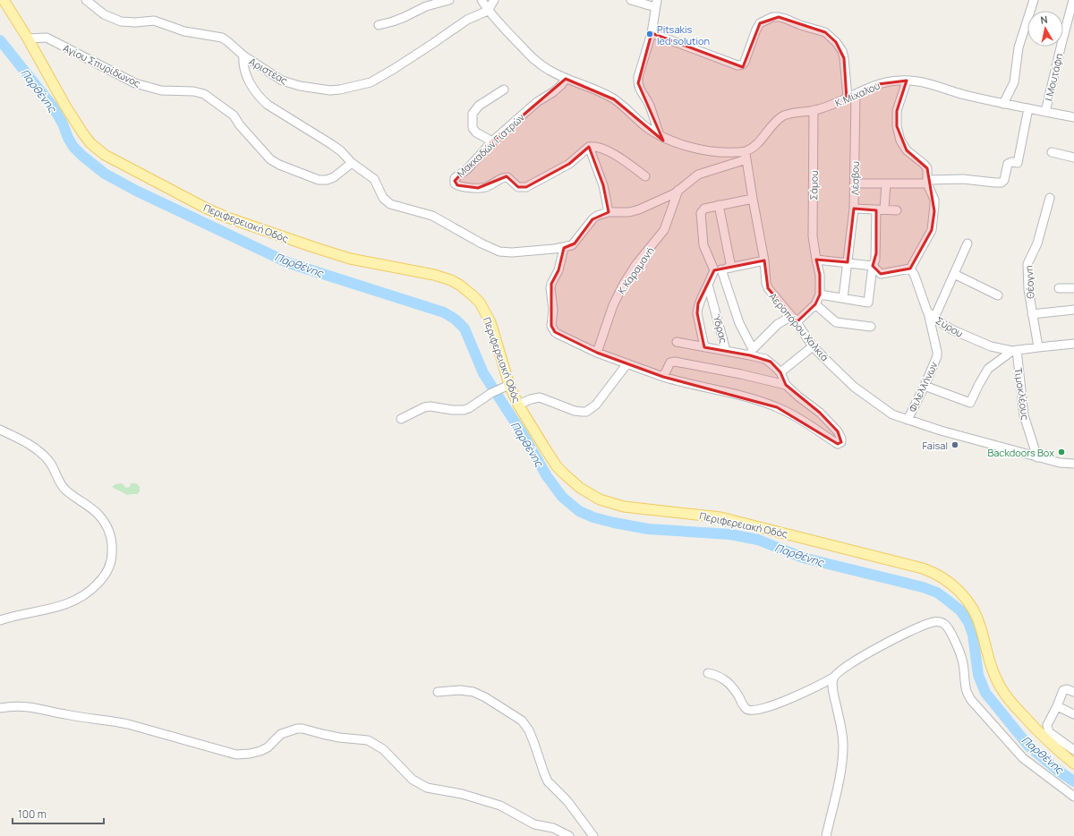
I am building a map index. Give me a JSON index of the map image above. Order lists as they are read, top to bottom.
{
  "streets": {
    "main road": ["Περιφερειακή Οδός"],
    "street": [
      "Αγίου Σπυρίδωνος",
      "Αριστέας",
      "Ι.Μουτάφη",
      "Κ.Μίχαλου",
      "Μακκαδών Γιατρών",
      "Λέσβου",
      "Σάμου",
      "Κ.Καραμανή",
      "Θέογνη",
      "Αεροπόρου Χαλκιά",
      "Σύρου",
      "Ύδρας",
      "Φιλελλήνων",
      "Τιμοκλέους"
    ]
  },
  "crossings": [
    ["Αγίου Σπυρίδωνος", "Περιφερειακή Οδός"],
    ["Ι.Μουτάφη", "Κ.Μίχαλου"],
    ["Κ.Μίχαλου", "Λέσβου"],
    ["Κ.Μίχαλου", "Σάμου"],
    ["Κ.Μίχαλου", "Αεροπόρου Χαλκιά"],
    ["Αεροπόρου Χαλκιά", "Φιλελλήνων"],
    ["Αεροπόρου Χαλκιά", "Τιμοκλέους"],
    ["Σύρου", "Φιλελλήνων"],
    ["Σύρου", "Τιμοκλέους"]
  ],
  "water": ["Παρθένης"],
  "places": ["Pitsakis led solution", "Faisal", "Backdoors Box"],
  "scale_bar": "100 m",
  "north": "top"
}
